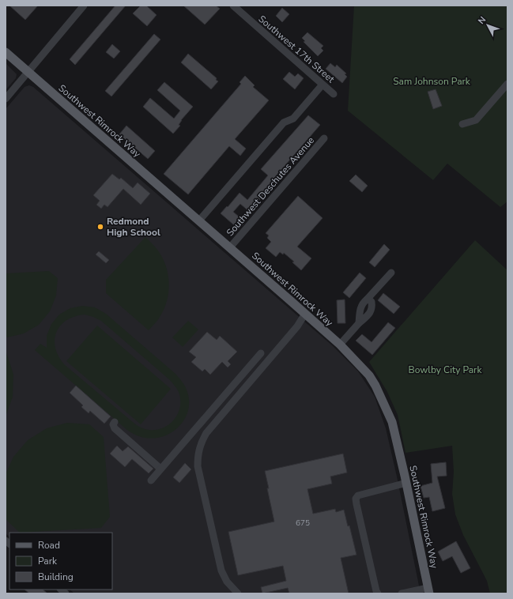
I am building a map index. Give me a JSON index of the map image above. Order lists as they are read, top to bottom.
{
  "streets": {
    "main road": ["Southwest Rimrock Way"],
    "street": ["Southwest 17th Street", "Southwest Deschutes Avenue"]
  },
  "crossings": [
    ["Southwest Rimrock Way", "Southwest Deschutes Avenue"]
  ],
  "parks": ["Sam Johnson Park", "Bowlby City Park"],
  "places": ["Redmond High School"],
  "house_numbers": ["675"],
  "legend": ["Road", "Park", "Building"],
  "north": "top left"
}
